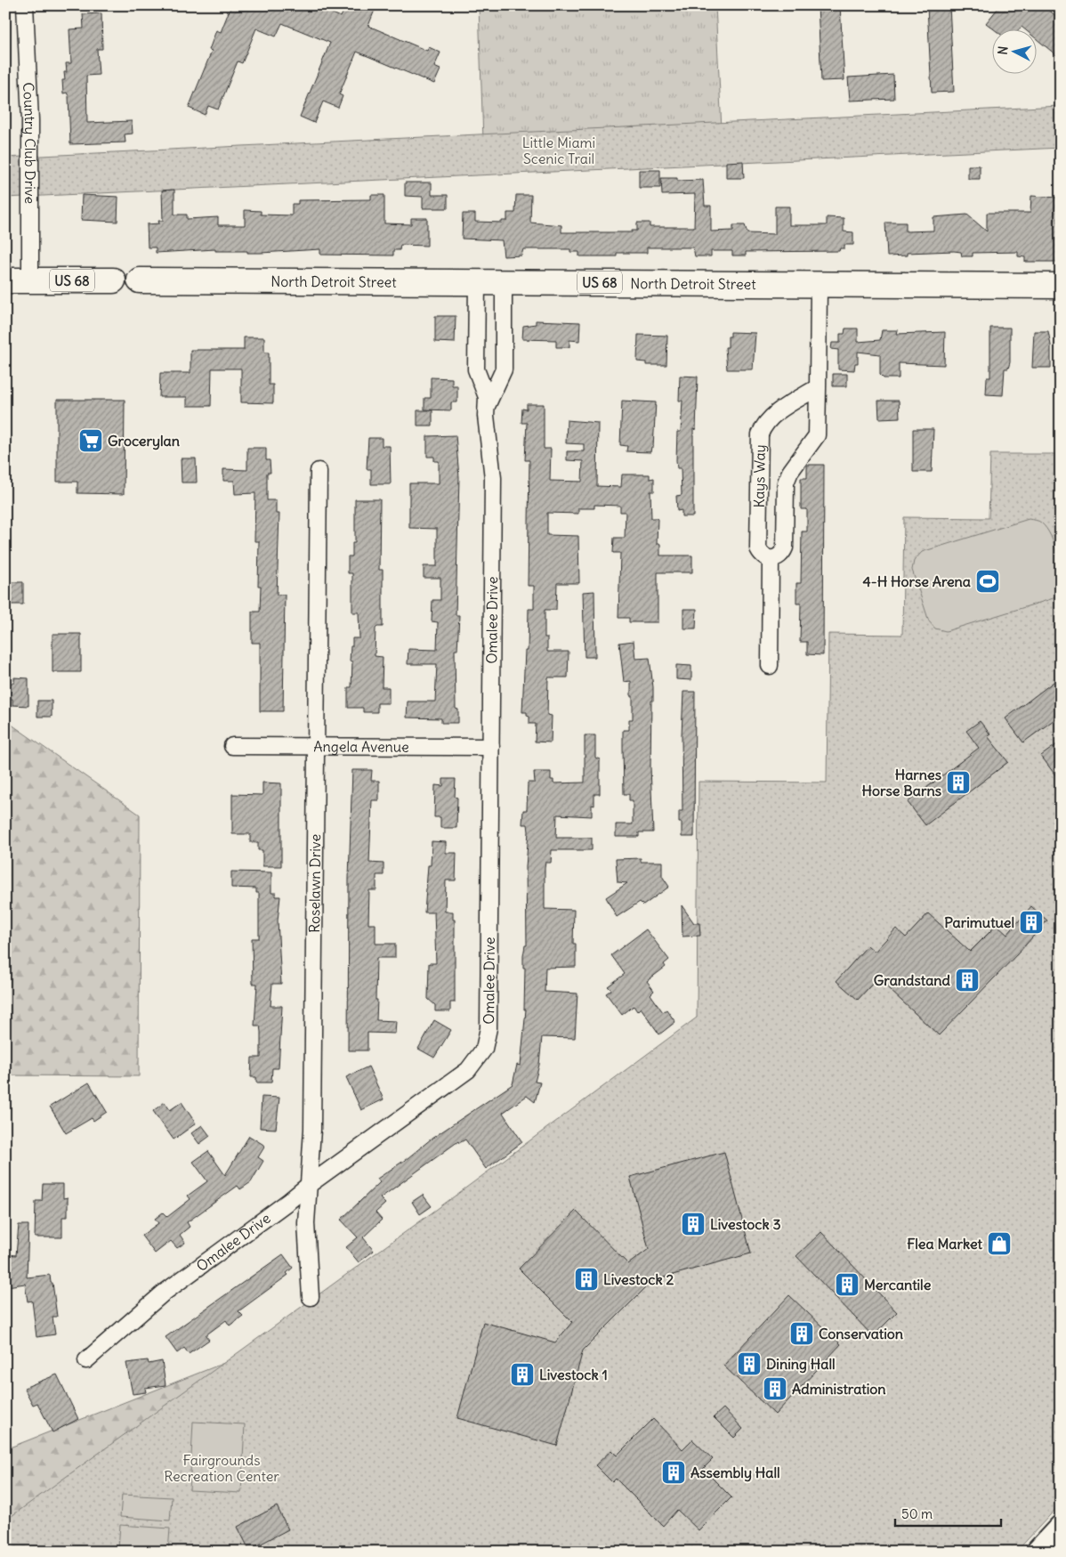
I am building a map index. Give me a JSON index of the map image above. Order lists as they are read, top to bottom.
{
  "streets": {
    "highway": ["US 68", "North Detroit Street"],
    "street": [
      "Country Club Drive",
      "Kays Way",
      "Omalee Drive",
      "Angela Avenue",
      "Roselawn Drive"
    ]
  },
  "crossings": [
    ["Country Club Drive", "US 68"],
    ["North Detroit Street", "Kays Way"],
    ["North Detroit Street", "Omalee Drive"],
    ["Omalee Drive", "Angela Avenue"],
    ["Omalee Drive", "Roselawn Drive"],
    ["Angela Avenue", "Roselawn Drive"]
  ],
  "parks": ["Little Miami Scenic Trail", "Fairgrounds Recreation Center"],
  "places": {
    "supermarket": ["Grocerylan"],
    "sports": ["4-H Horse Arena"],
    "building": [
      "Harnes Horse Barns",
      "Parimutuel",
      "Grandstand",
      "Livestock 3",
      "Livestock 2",
      "Mercantile",
      "Conservation",
      "Dining Hall",
      "Livestock 1",
      "Administration",
      "Assembly Hall"
    ],
    "shop": ["Flea Market"]
  },
  "scale_bar": "50 m",
  "north": "left"
}
